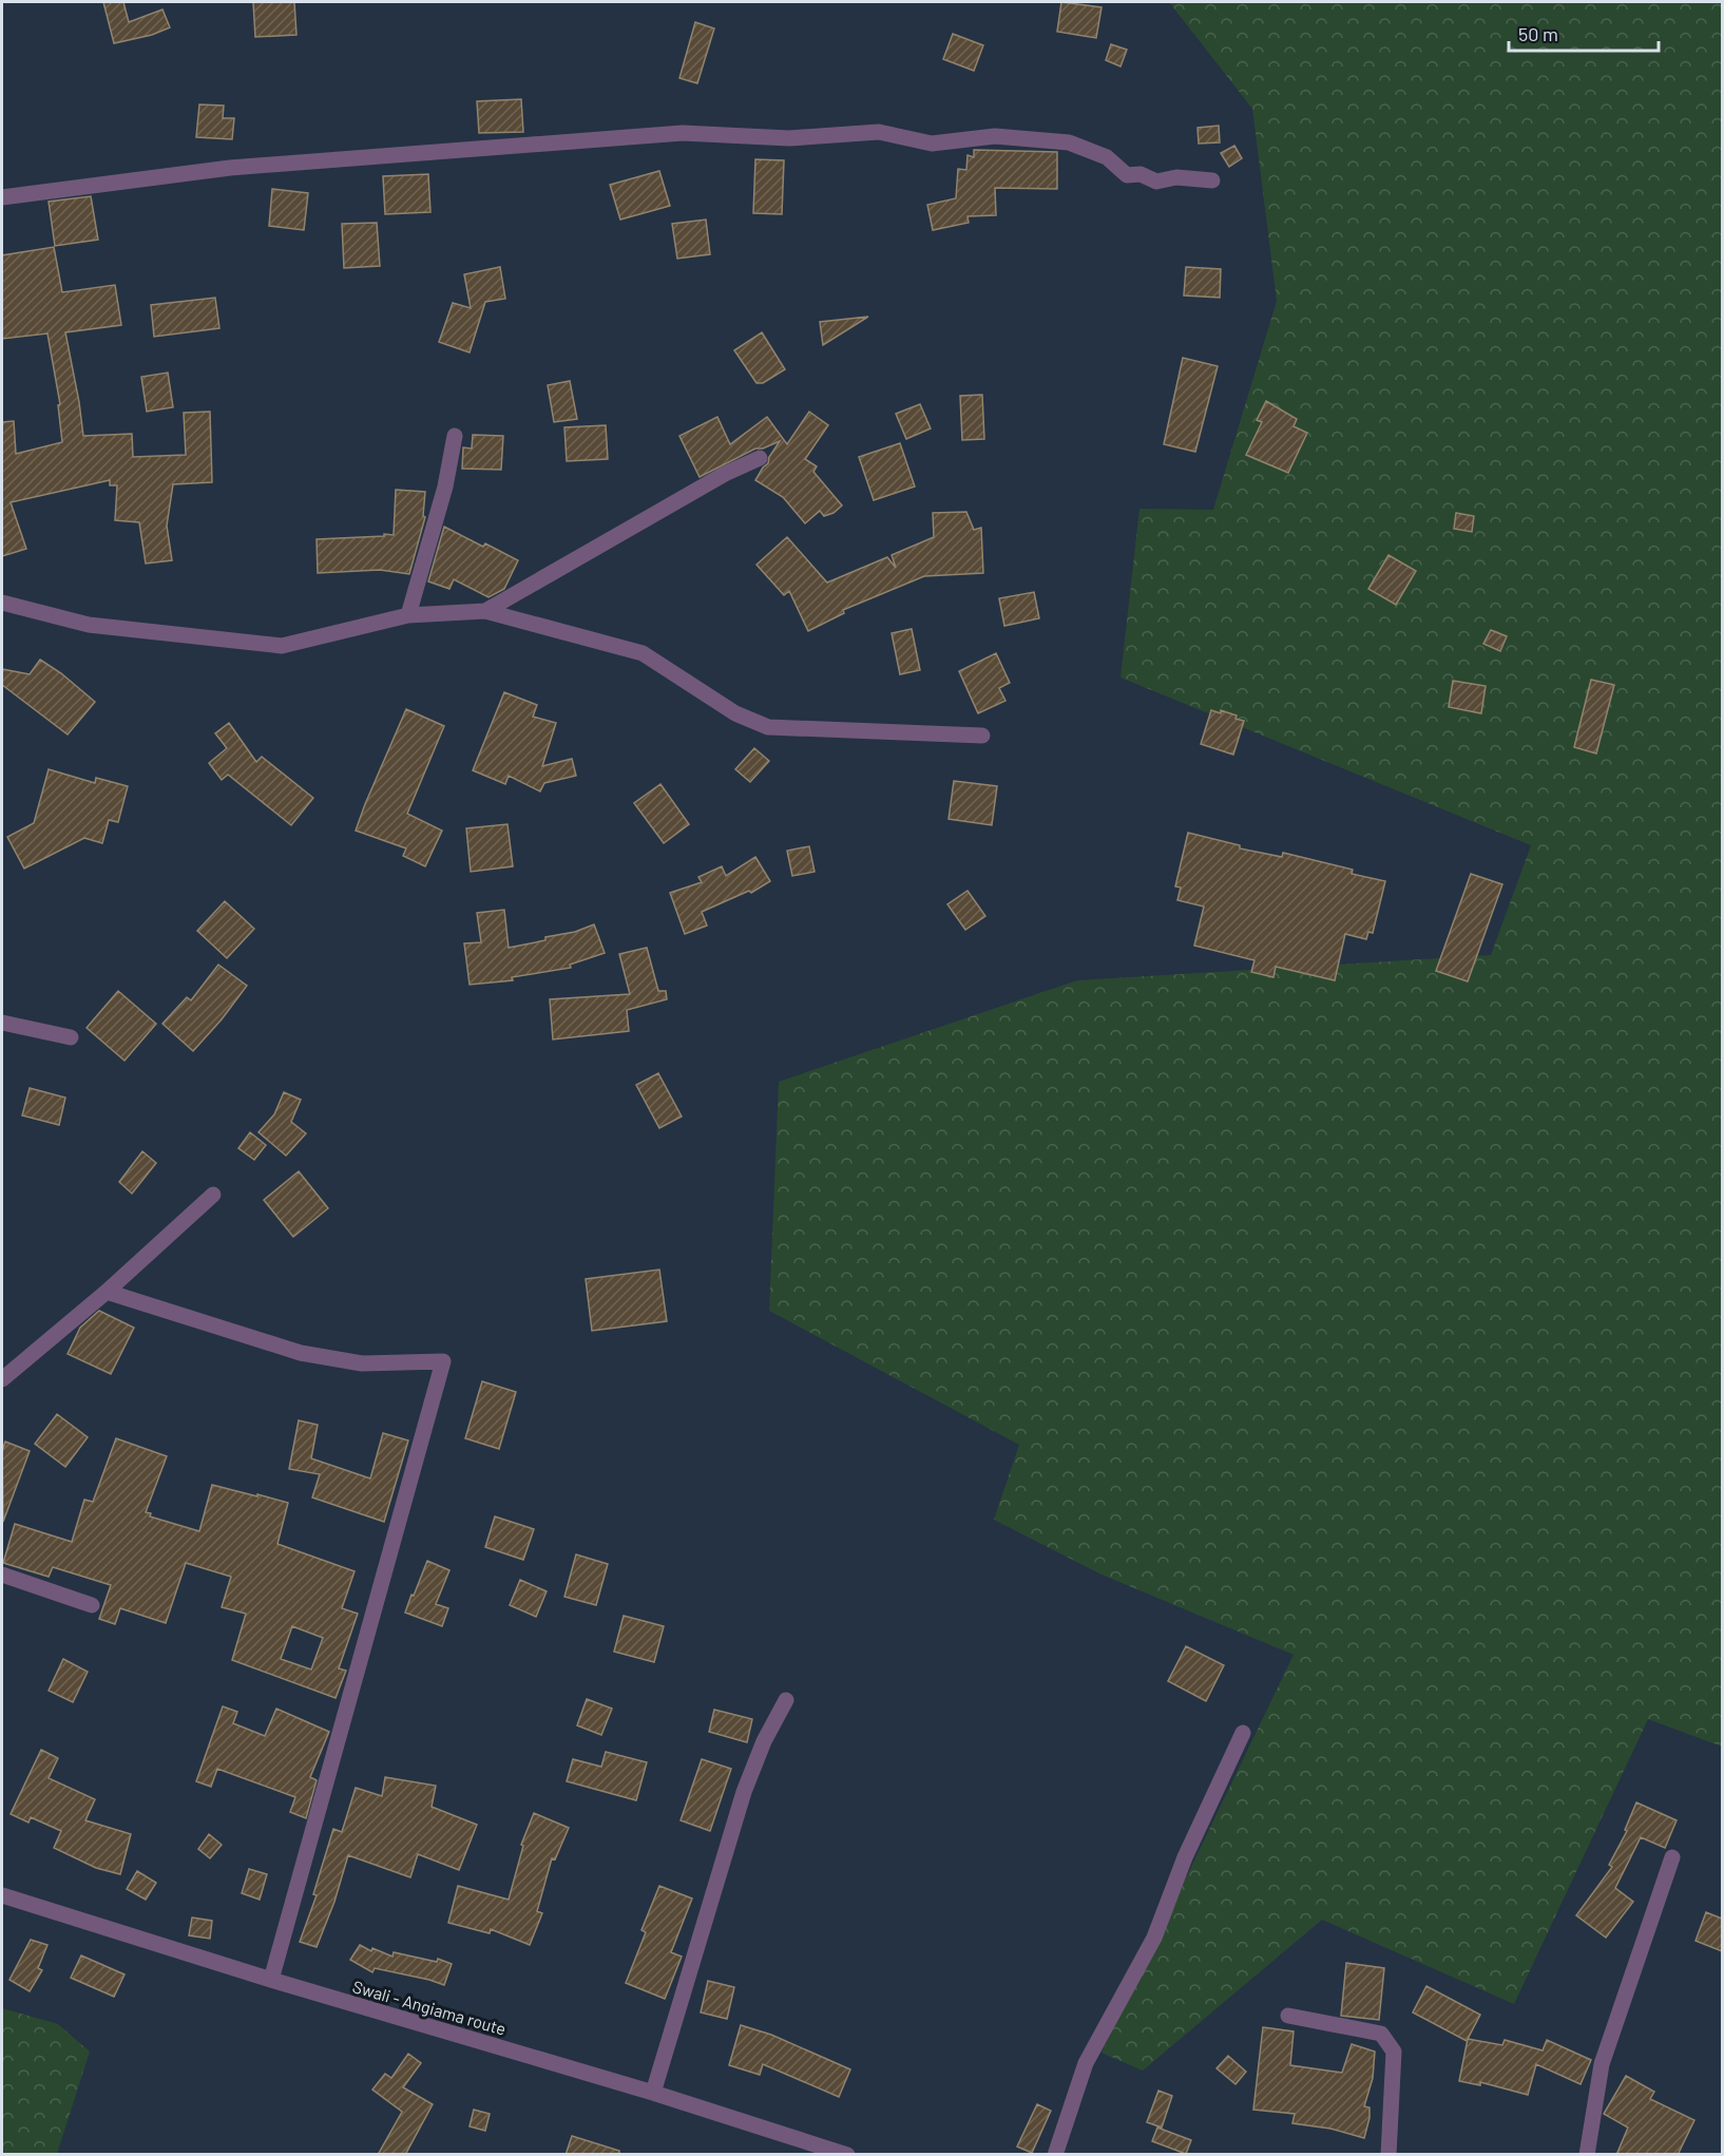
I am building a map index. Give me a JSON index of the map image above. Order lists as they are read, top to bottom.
{
  "streets": {
    "street": ["Swali - Angiama route"]
  },
  "scale_bar": "50 m"
}
